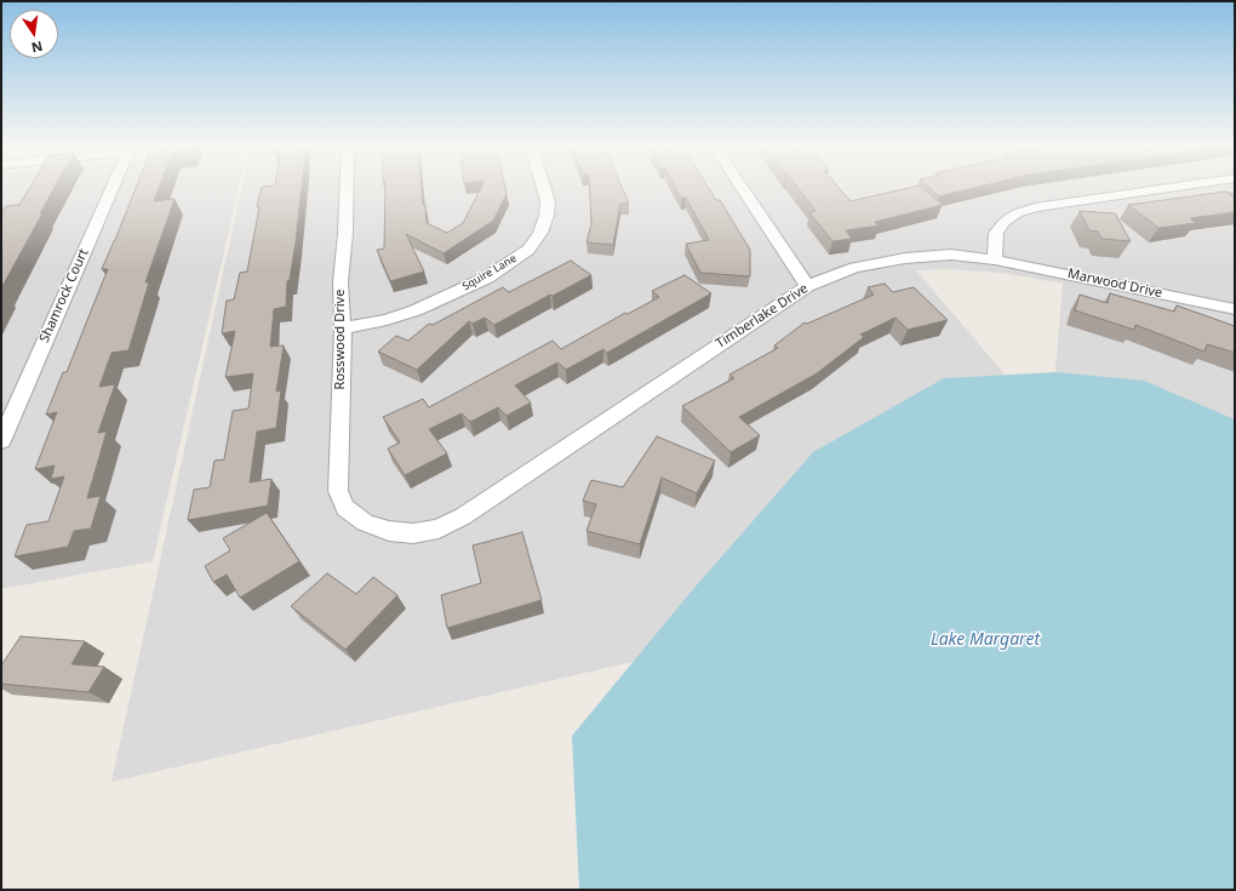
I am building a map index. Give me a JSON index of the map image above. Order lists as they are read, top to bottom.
{
  "streets": {
    "street": [
      "Squire Lane",
      "Marwood Drive",
      "Shamrock Court",
      "Timberlake Drive",
      "Rosswood Drive"
    ]
  },
  "crossings": [
    ["Squire Lane", "Rosswood Drive"],
    ["Marwood Drive", "Timberlake Drive"],
    ["Timberlake Drive", "Rosswood Drive"]
  ],
  "water": ["Lake Margaret"],
  "north": "bottom"
}
